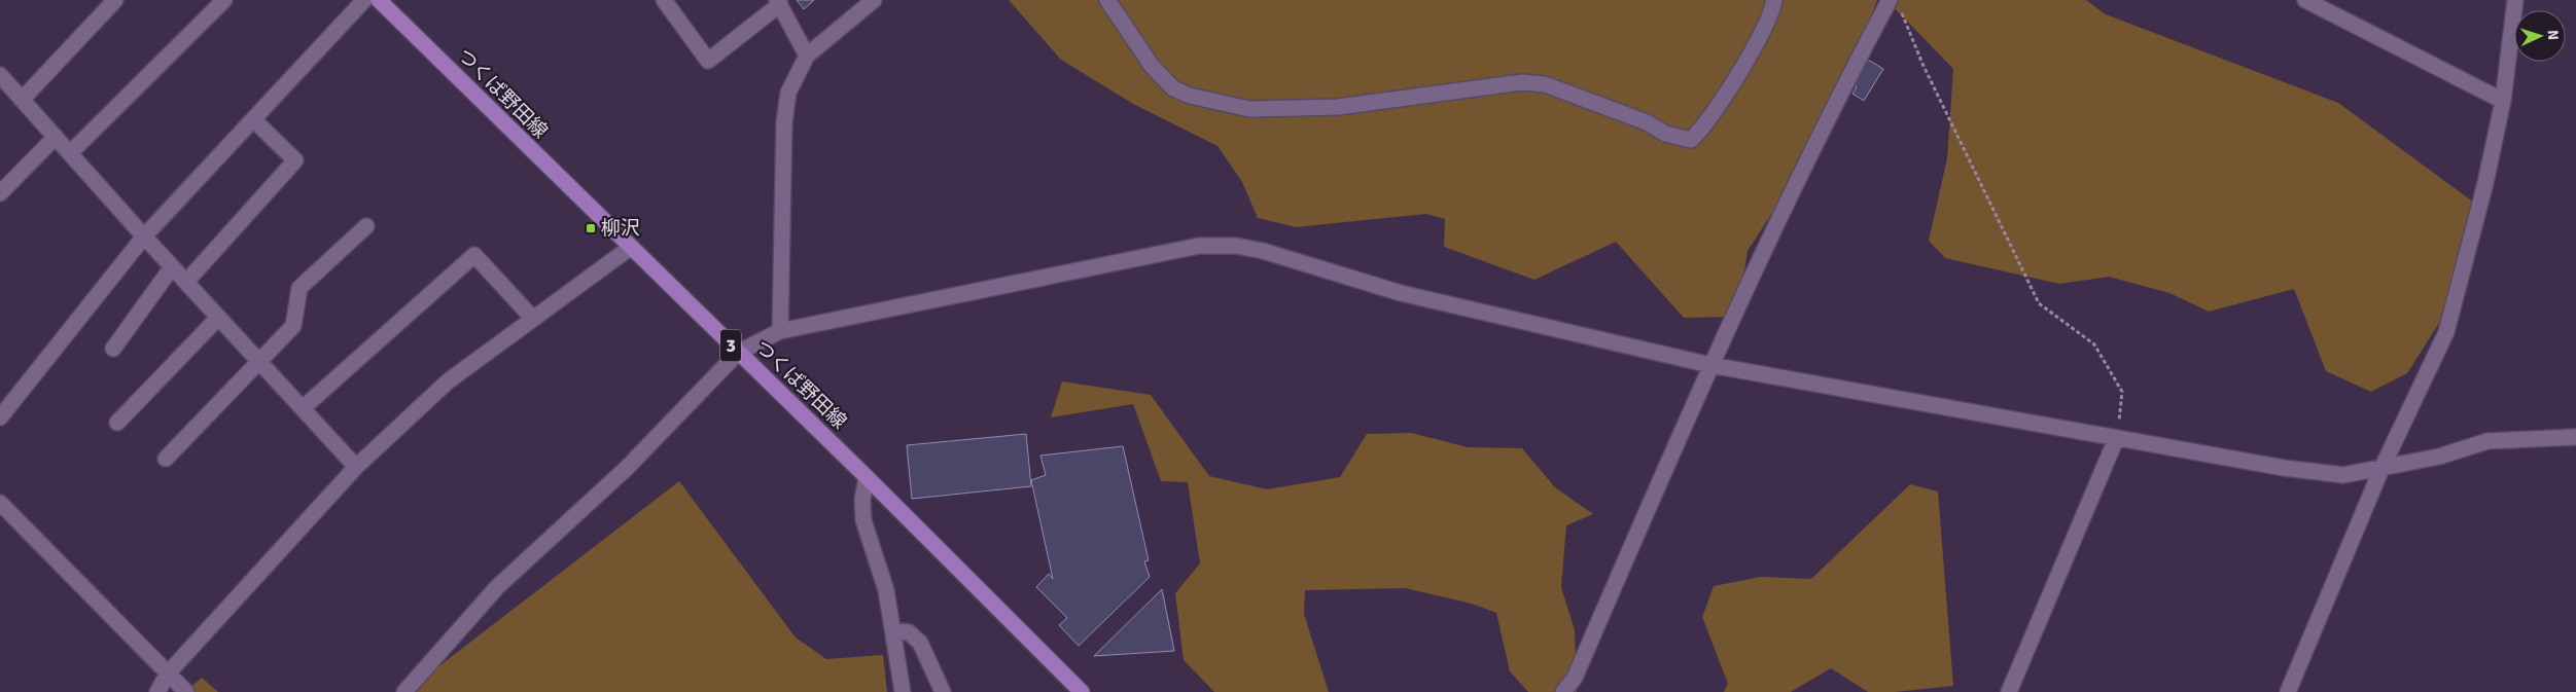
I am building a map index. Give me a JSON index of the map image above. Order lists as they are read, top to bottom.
{
  "streets": {
    "main road": ["つくば野田線", "3"]
  },
  "places": {
    "transit": ["柳沢"]
  },
  "north": "right"
}
